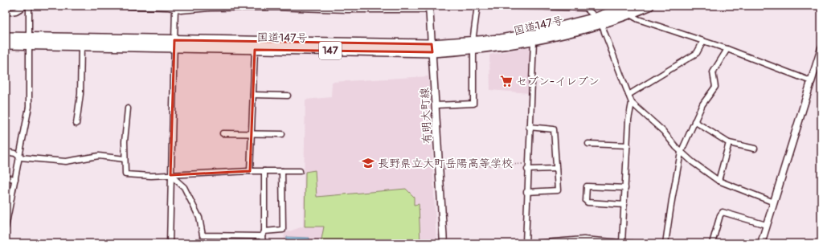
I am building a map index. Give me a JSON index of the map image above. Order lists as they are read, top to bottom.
{
  "streets": {
    "highway": ["国道147号", "147"],
    "main road": ["有明大町線"]
  },
  "crossings": [
    ["国道147号", "有明大町線"]
  ],
  "places": {
    "supermarket": ["セブン-イレブン"],
    "school or university": ["長野県立大町岳陽高等学校"]
  }
}
